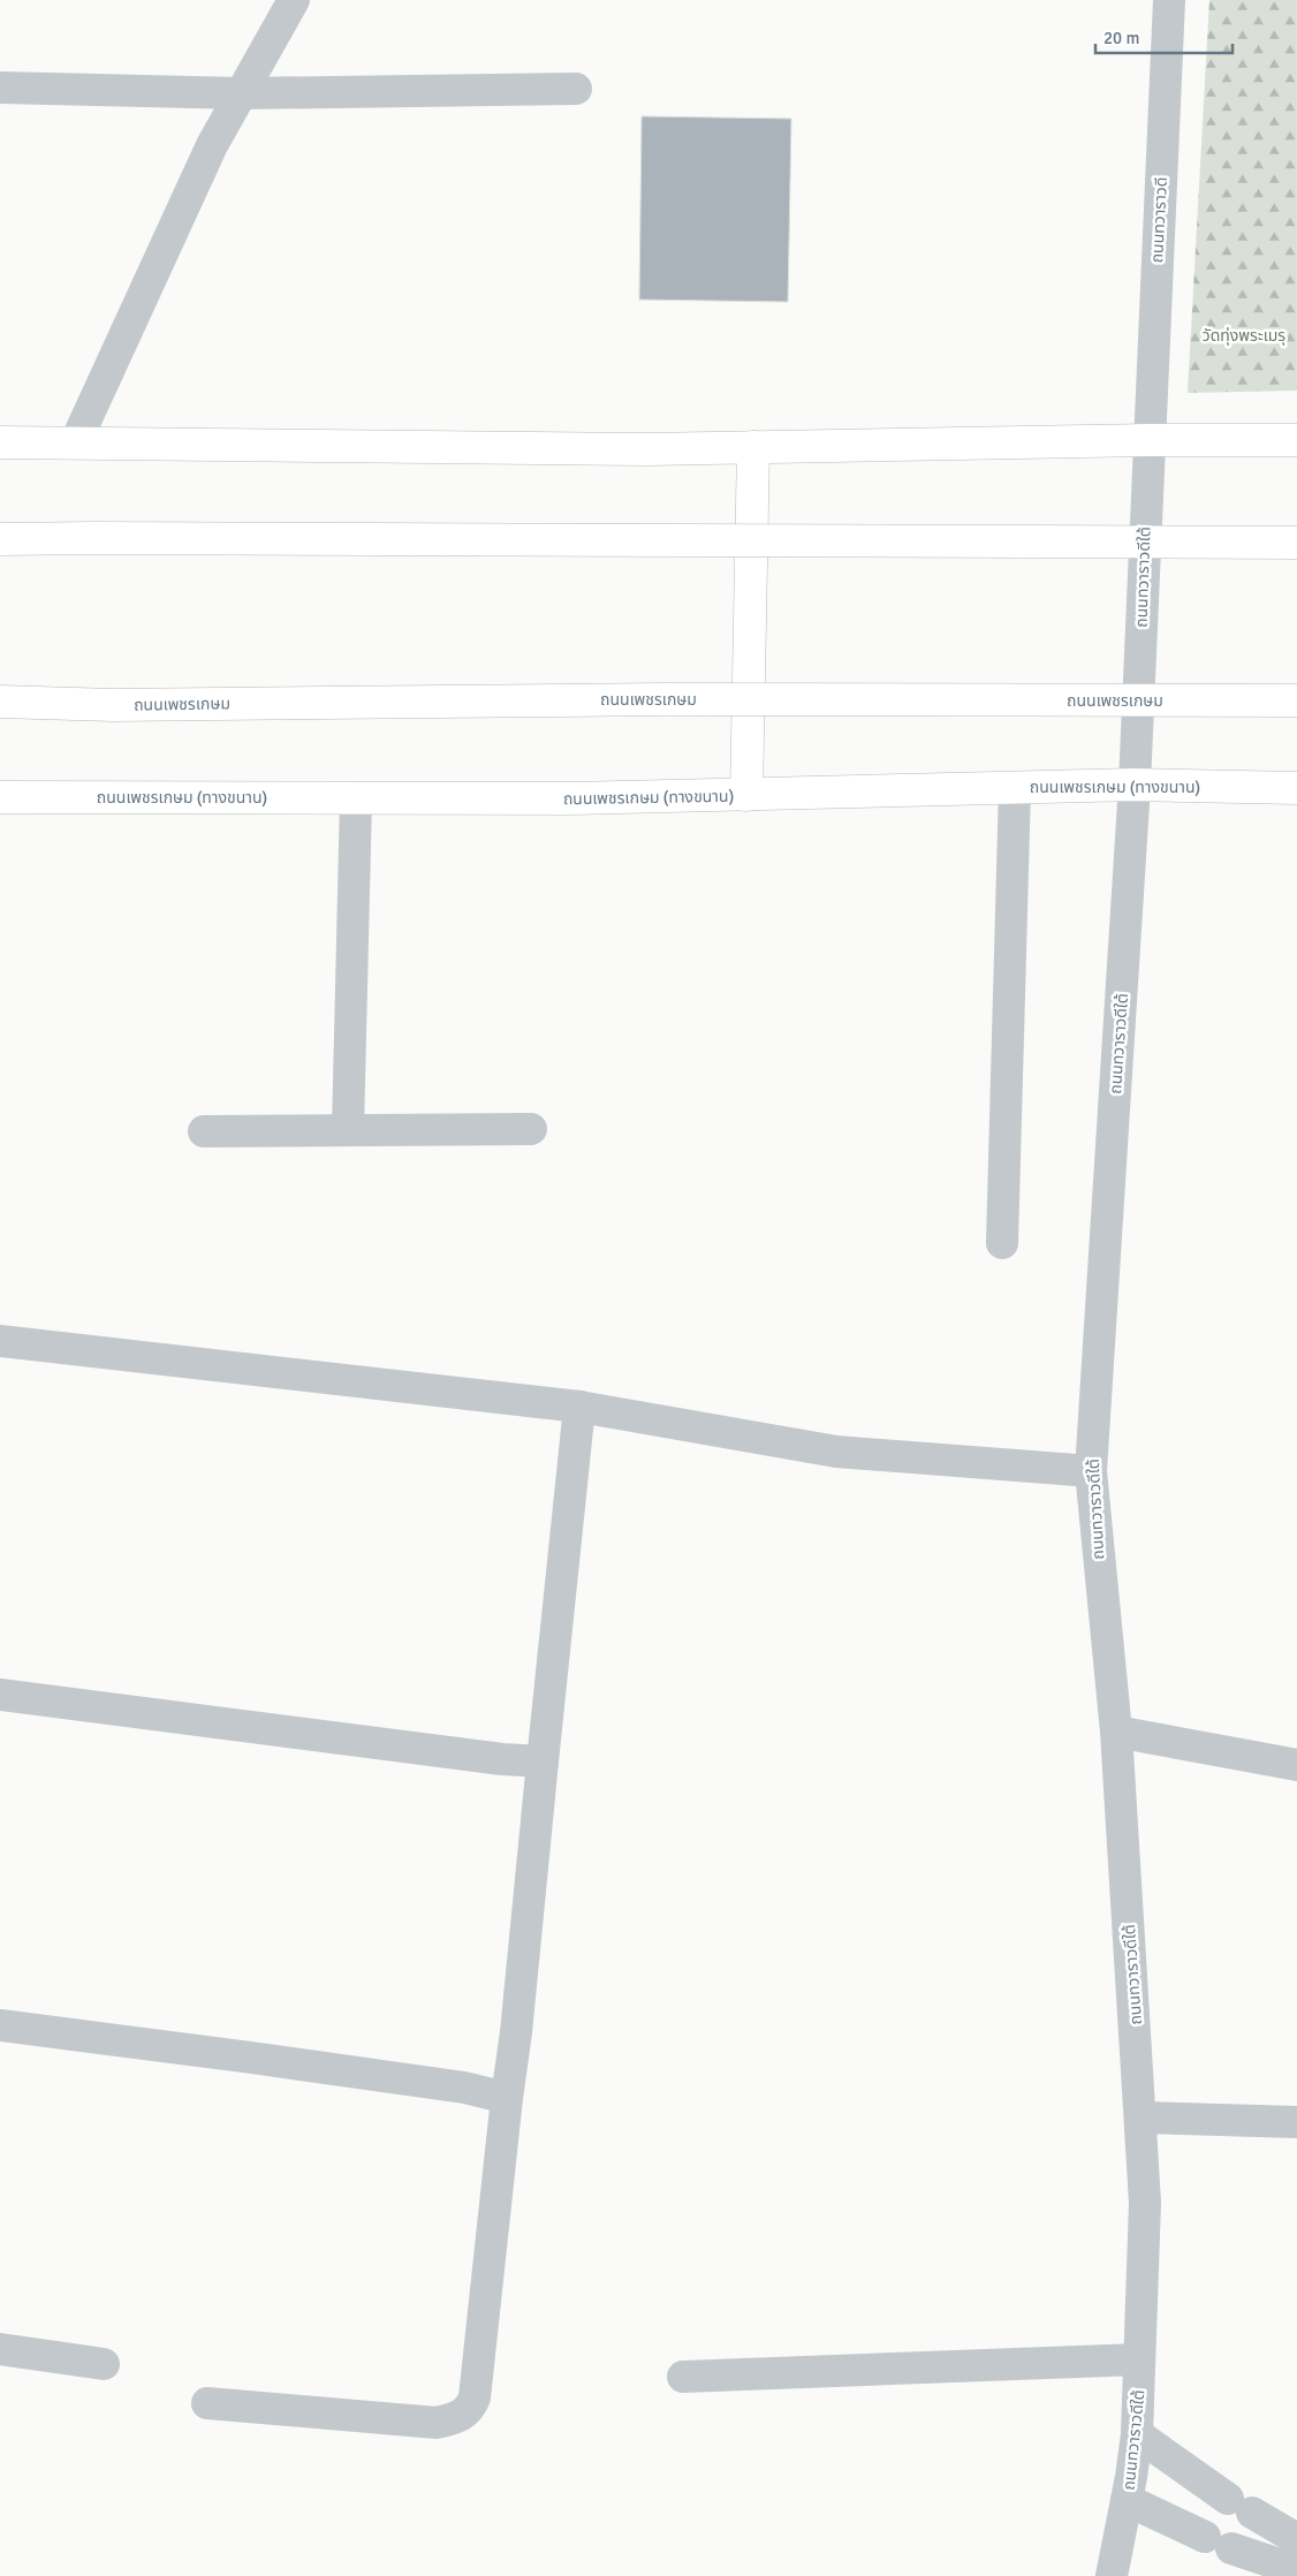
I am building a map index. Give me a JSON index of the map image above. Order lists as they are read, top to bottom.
{
  "streets": {
    "main road": ["ถนนเพชรเกษม", "ถนนเพชรเกษม (ทางขนาน)"],
    "street": ["ถนนทวาราวดี", "ถนนทวาราวดีใต้"]
  },
  "crossings": [
    ["ถนนทวาราวดี", "ถนนทวาราวดีใต้"],
    ["ถนนทวาราวดีใต้", "ถนนเพชรเกษม (ทางขนาน)"]
  ],
  "parks": ["วัดทุ่งพระเมรุ"],
  "scale_bar": "20 m"
}
